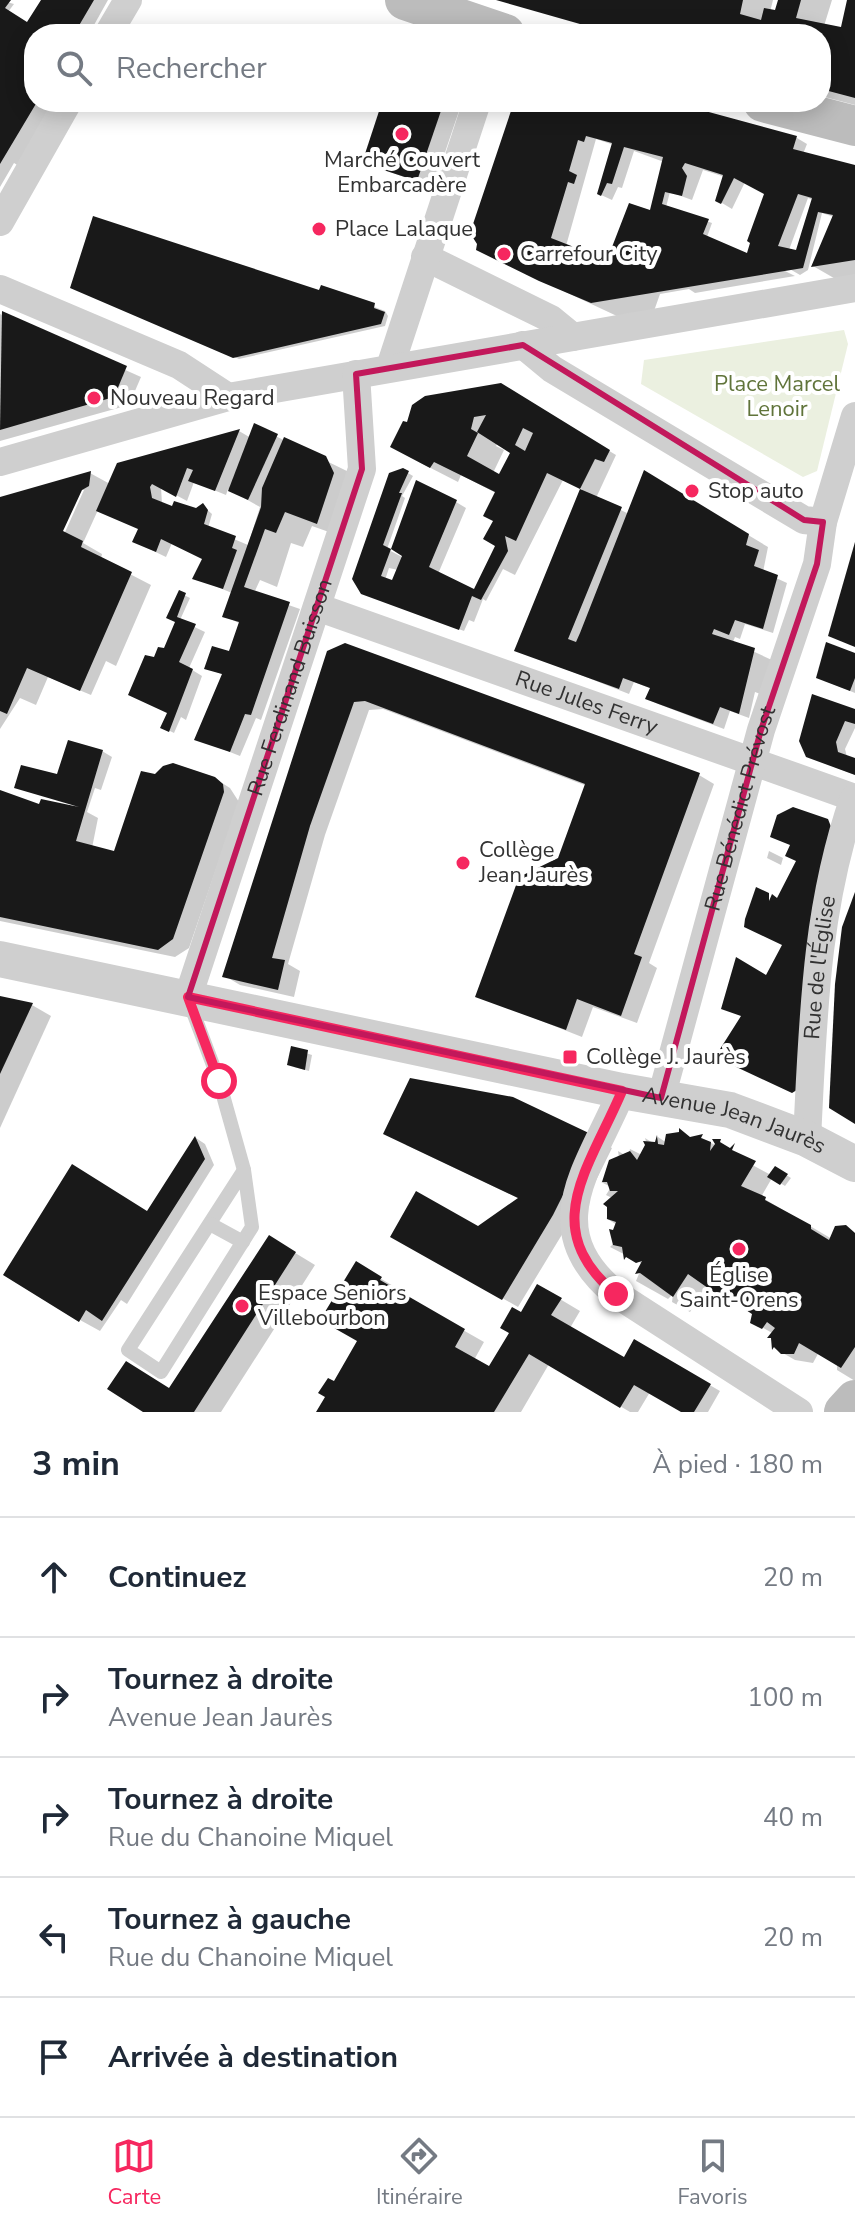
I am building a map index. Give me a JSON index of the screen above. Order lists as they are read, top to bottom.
{
  "streets": {
    "street": [
      "Rue Ferdinand Buisson",
      "Rue Jules Ferry",
      "Rue Bénédict Prévost",
      "Rue de l'Église",
      "Avenue Jean Jaurès"
    ]
  },
  "crossings": [
    ["Rue Ferdinand Buisson", "Rue Jules Ferry"],
    ["Rue Ferdinand Buisson", "Avenue Jean Jaurès"],
    ["Rue Jules Ferry", "Rue Bénédict Prévost"],
    ["Rue Jules Ferry", "Rue de l'Église"],
    ["Rue Bénédict Prévost", "Avenue Jean Jaurès"],
    ["Rue de l'Église", "Avenue Jean Jaurès"]
  ],
  "parks": ["Place Marcel Lenoir"],
  "places": {
    "other": [
      "Marché Couvert Embarcadère",
      "Place Lalaque",
      "Carrefour City",
      "Nouveau Regard",
      "Stop auto",
      "Collège Jean Jaurès",
      "Église Saint-Orens",
      "Espace Seniors Villebourbon"
    ],
    "transit": ["Collège J. Jaurès"]
  },
  "page": {
    "search": "Rechercher",
    "heading": ["3 min", "À pied · 180 m"],
    "list": [
      ["Continuez", "20 m"],
      ["Tournez à droite", "Avenue Jean Jaurès", "100 m"],
      ["Tournez à droite", "Rue du Chanoine Miquel", "40 m"],
      ["Tournez à gauche", "Rue du Chanoine Miquel", "20 m"],
      "Arrivée à destination"
    ],
    "nav": ["Carte", "Itinéraire", "Favoris"]
  }
}
